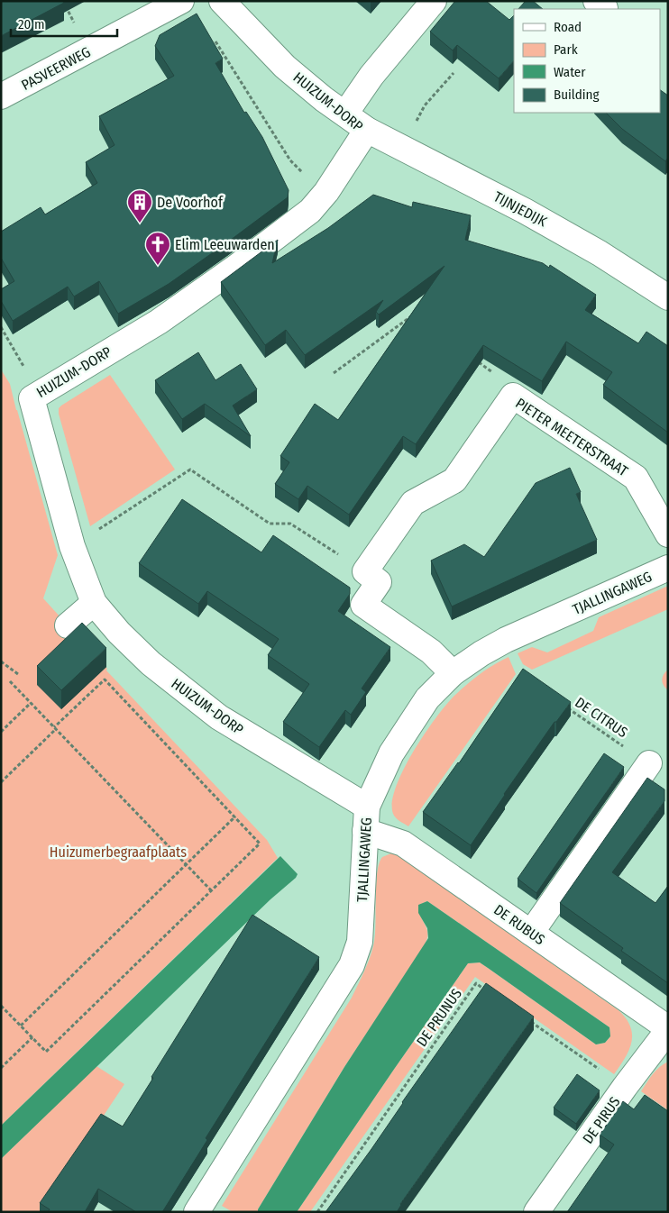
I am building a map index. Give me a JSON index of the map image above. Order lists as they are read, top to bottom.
{
  "streets": {
    "street": [
      "PASVEERWEG",
      "HUIZUM-DORP",
      "TIJNJEDIJK",
      "PIETER MEETERSTRAAT",
      "TJALLINGAWEG",
      "DE RUBUS",
      "DE PIRUS"
    ],
    "path": ["DE CITRUS", "DE PRUNUS"]
  },
  "crossings": [
    ["HUIZUM-DORP", "TIJNJEDIJK"],
    ["HUIZUM-DORP", "TJALLINGAWEG"],
    ["HUIZUM-DORP", "DE RUBUS"],
    ["TJALLINGAWEG", "DE RUBUS"],
    ["DE RUBUS", "DE PIRUS"]
  ],
  "parks": ["Huizumerbegraafplaats"],
  "places": {
    "building": ["De Voorhof"],
    "church": ["Elim Leeuwarden"]
  },
  "legend": [
    "Road",
    "Park",
    "Water",
    "Building"
  ],
  "scale_bar": "20 m"
}
